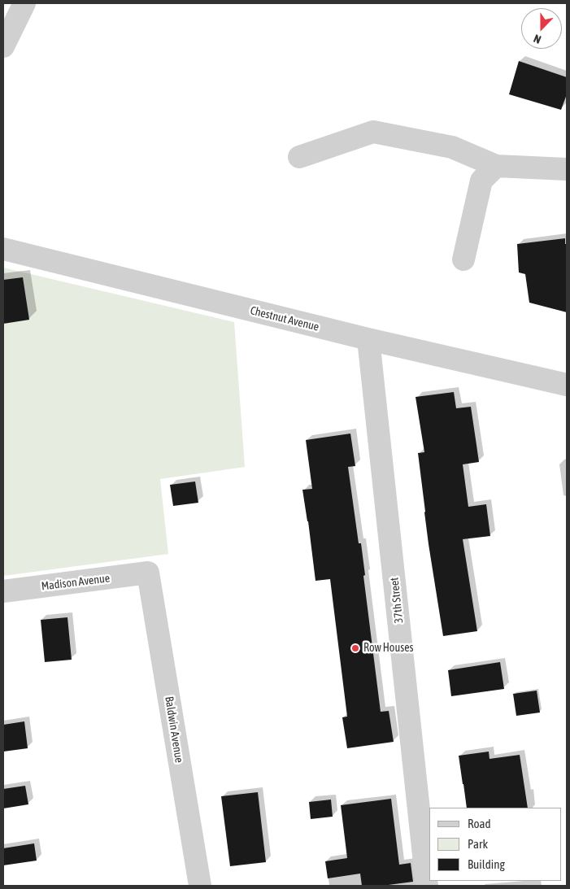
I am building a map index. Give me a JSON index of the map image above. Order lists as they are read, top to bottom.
{
  "streets": {
    "street": [
      "Chestnut Avenue",
      "Madison Avenue",
      "37th Street",
      "Baldwin Avenue"
    ]
  },
  "crossings": [
    ["Chestnut Avenue", "37th Street"],
    ["Madison Avenue", "Baldwin Avenue"]
  ],
  "places": ["Row Houses"],
  "legend": ["Road", "Park", "Building"],
  "north": "bottom"
}
